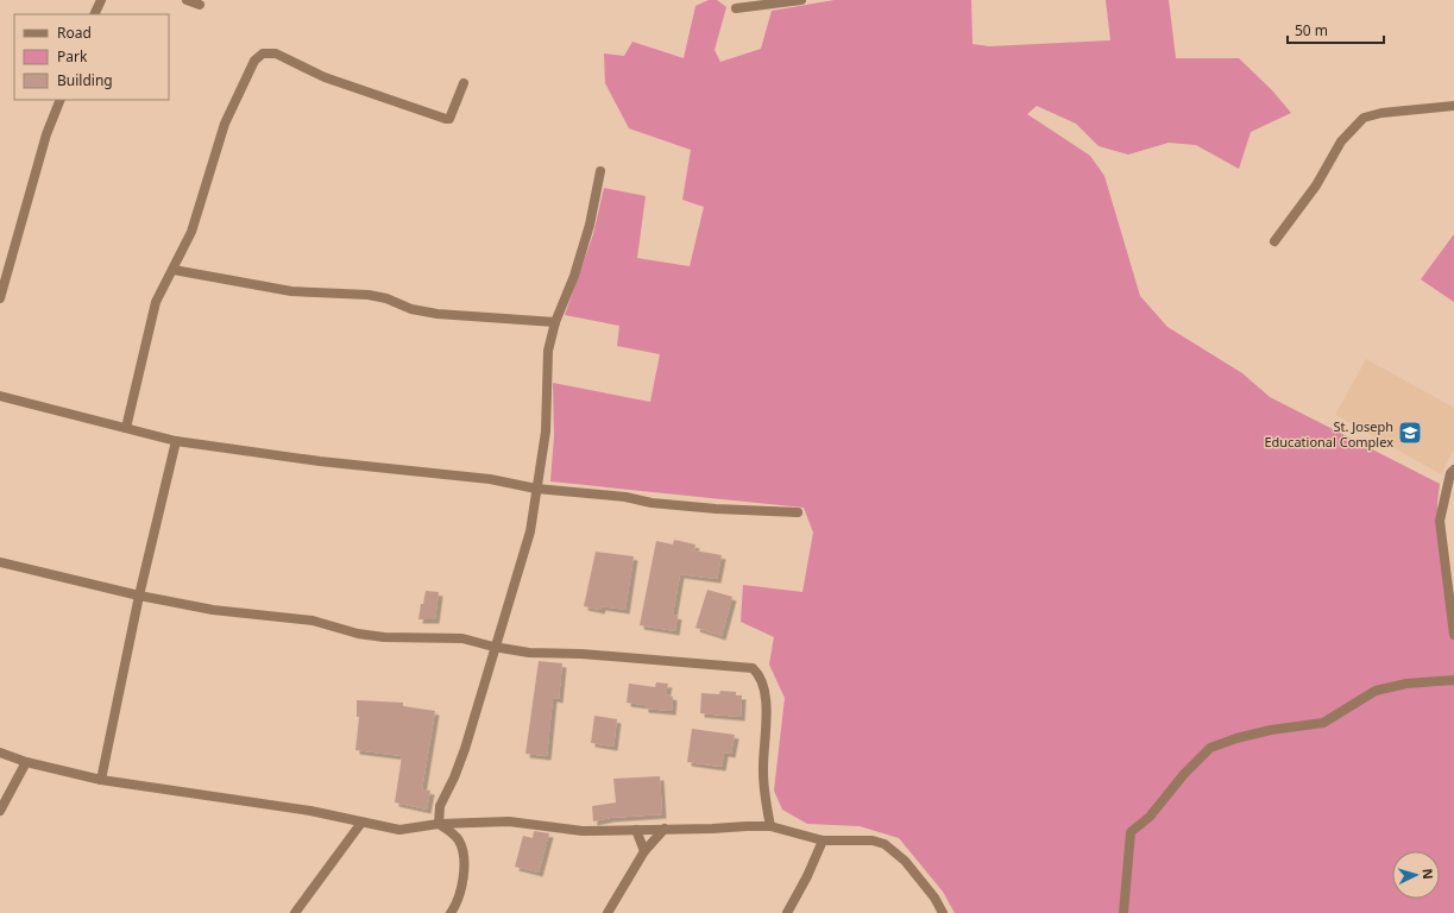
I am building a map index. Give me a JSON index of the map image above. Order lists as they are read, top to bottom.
{
  "places": {
    "school or university": ["St. Joseph Educational Complex"]
  },
  "legend": ["Road", "Park", "Building"],
  "scale_bar": "50 m",
  "north": "right"
}
